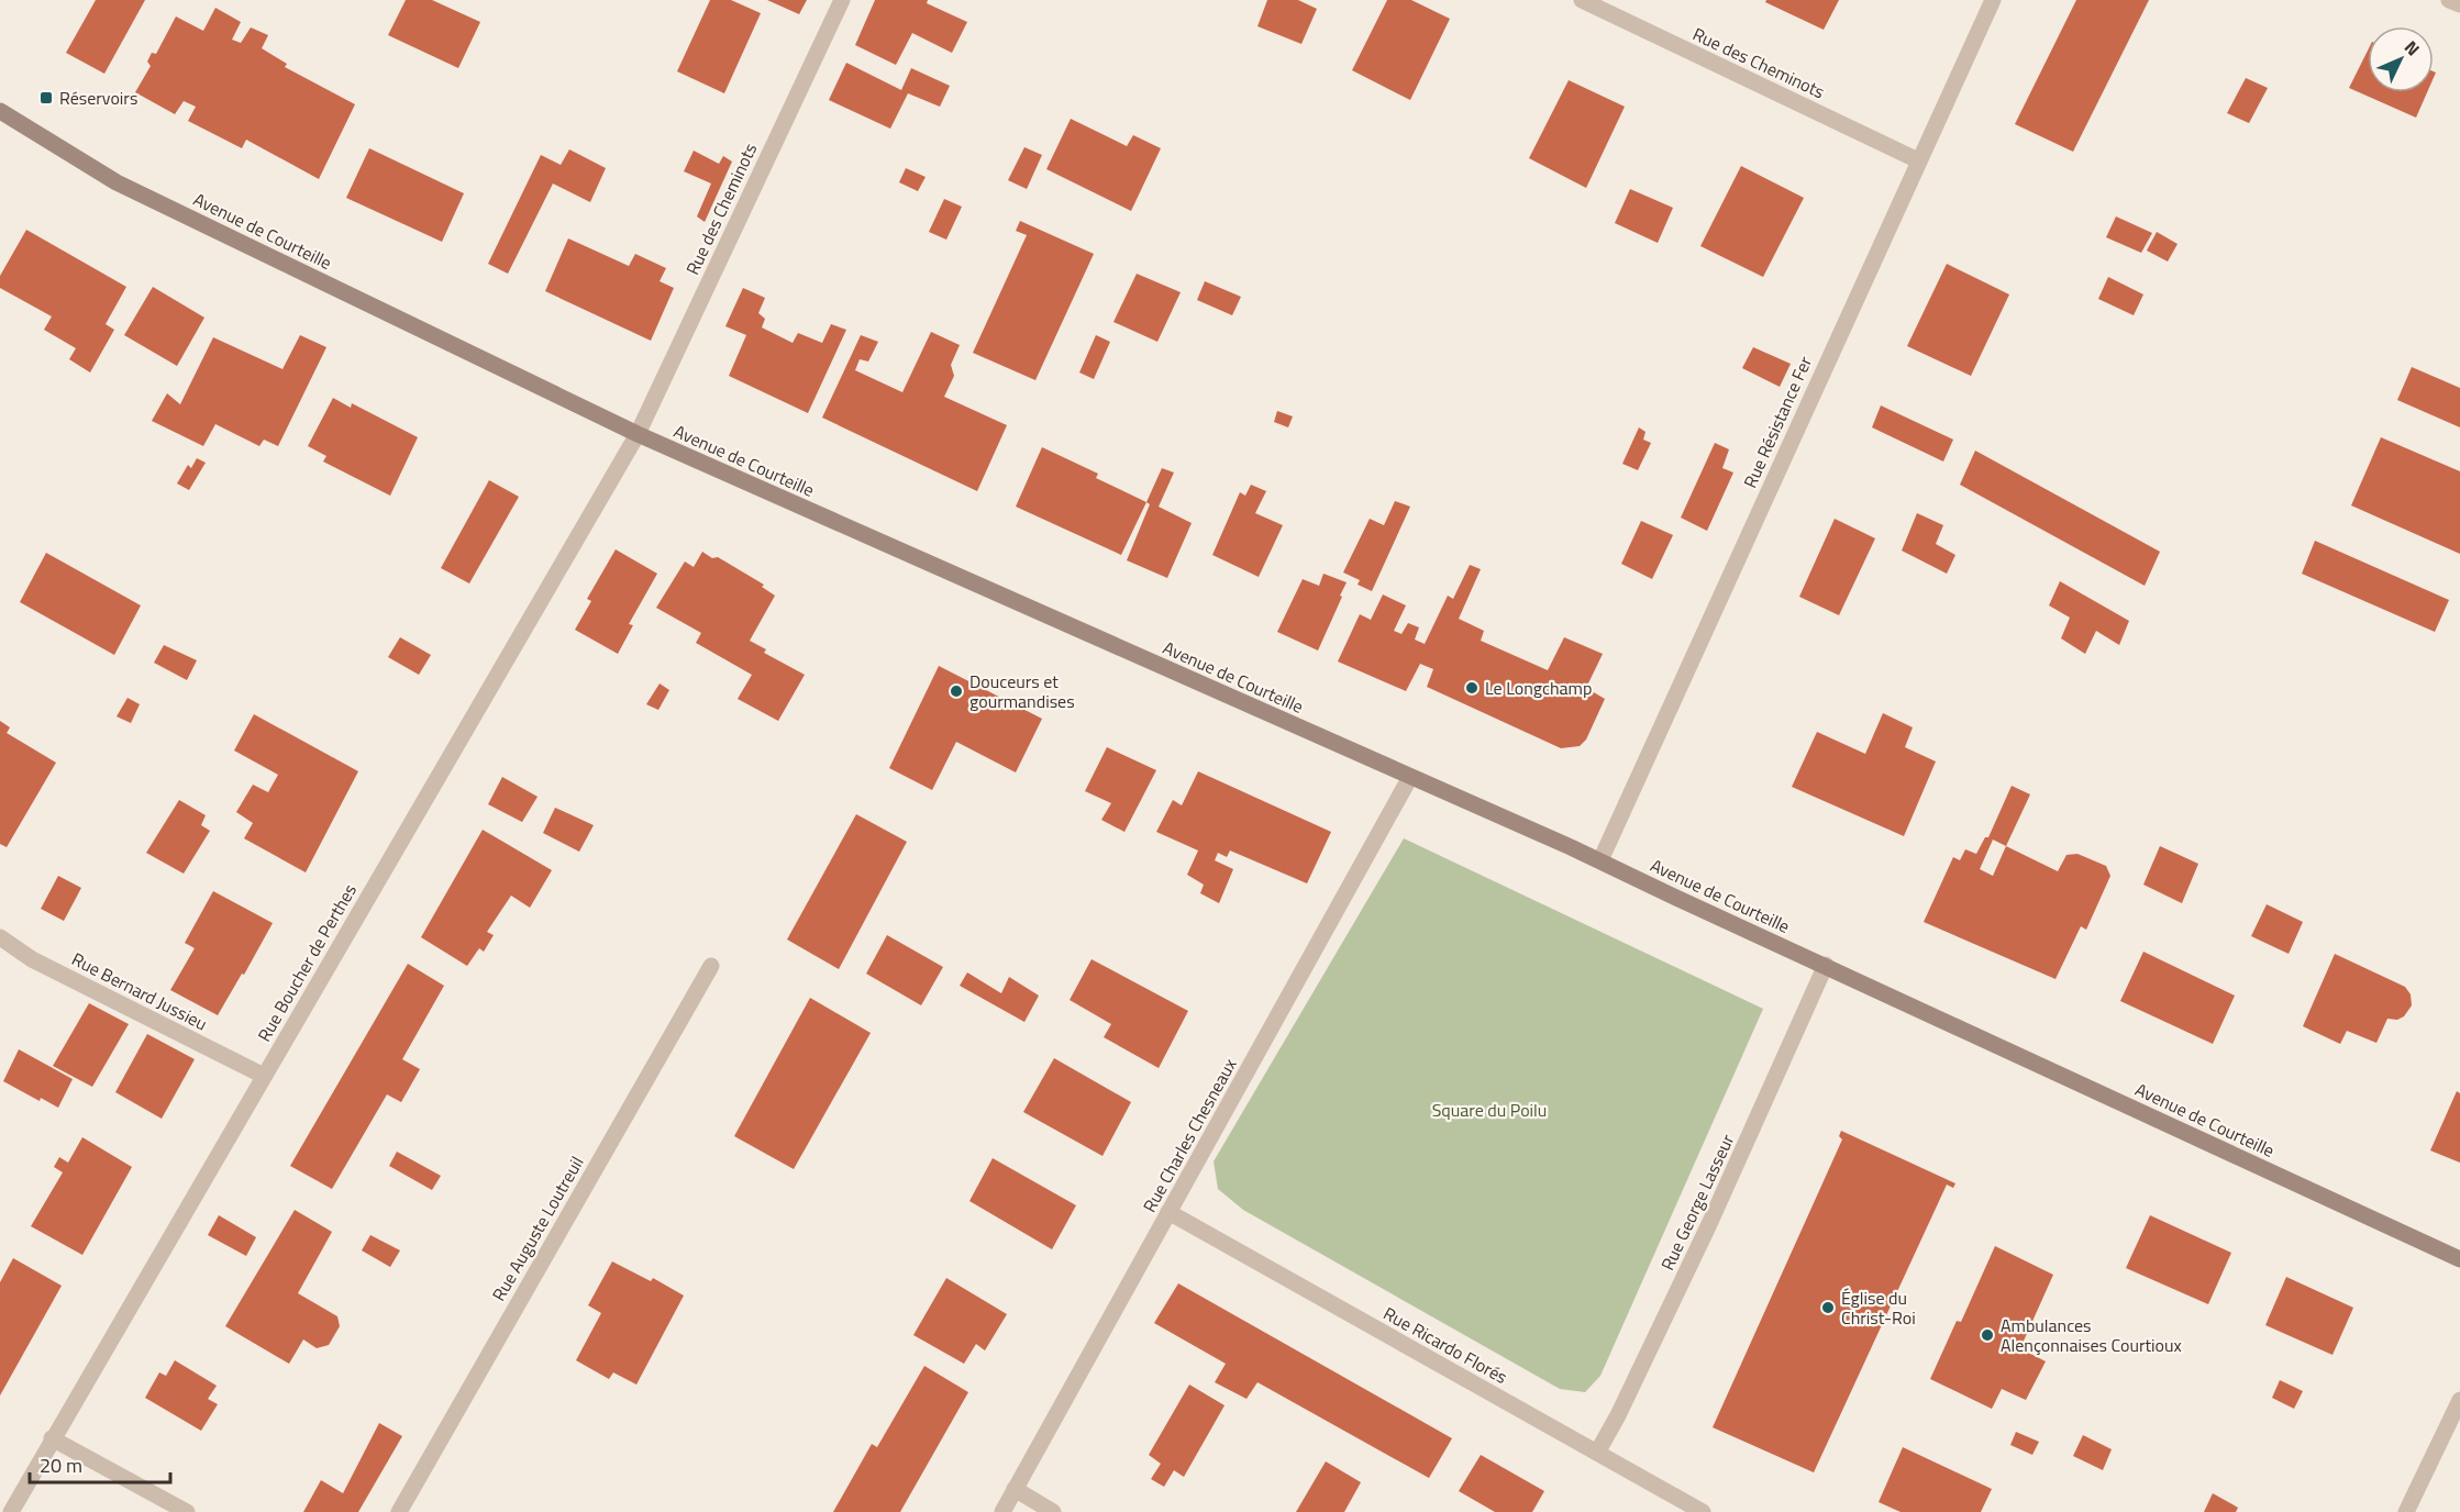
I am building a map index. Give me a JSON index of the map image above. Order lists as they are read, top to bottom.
{
  "streets": {
    "street": [
      "Rue des Cheminots",
      "Avenue de Courteille",
      "Rue Résistance Fer",
      "Rue Boucher de Perthes",
      "Rue Bernard Jussieu",
      "Rue Charles Chesneaux",
      "Rue George Lasseur",
      "Rue Auguste Loutreuil",
      "Rue Ricardo Florés"
    ]
  },
  "crossings": [
    ["Rue des Cheminots", "Avenue de Courteille"],
    ["Rue des Cheminots", "Rue Résistance Fer"],
    ["Rue des Cheminots", "Rue Boucher de Perthes"],
    ["Avenue de Courteille", "Rue Résistance Fer"],
    ["Avenue de Courteille", "Rue Boucher de Perthes"],
    ["Avenue de Courteille", "Rue Charles Chesneaux"],
    ["Avenue de Courteille", "Rue George Lasseur"],
    ["Rue Boucher de Perthes", "Rue Bernard Jussieu"],
    ["Rue Charles Chesneaux", "Rue Ricardo Florés"],
    ["Rue George Lasseur", "Rue Ricardo Florés"]
  ],
  "parks": ["Square du Poilu"],
  "places": {
    "transit": ["Réservoirs"],
    "other": [
      "Le Longchamp",
      "Douceurs et gourmandises",
      "Église du Christ-Roi",
      "Ambulances Alençonnaises Courtioux"
    ]
  },
  "scale_bar": "20 m",
  "north": "top right"
}
